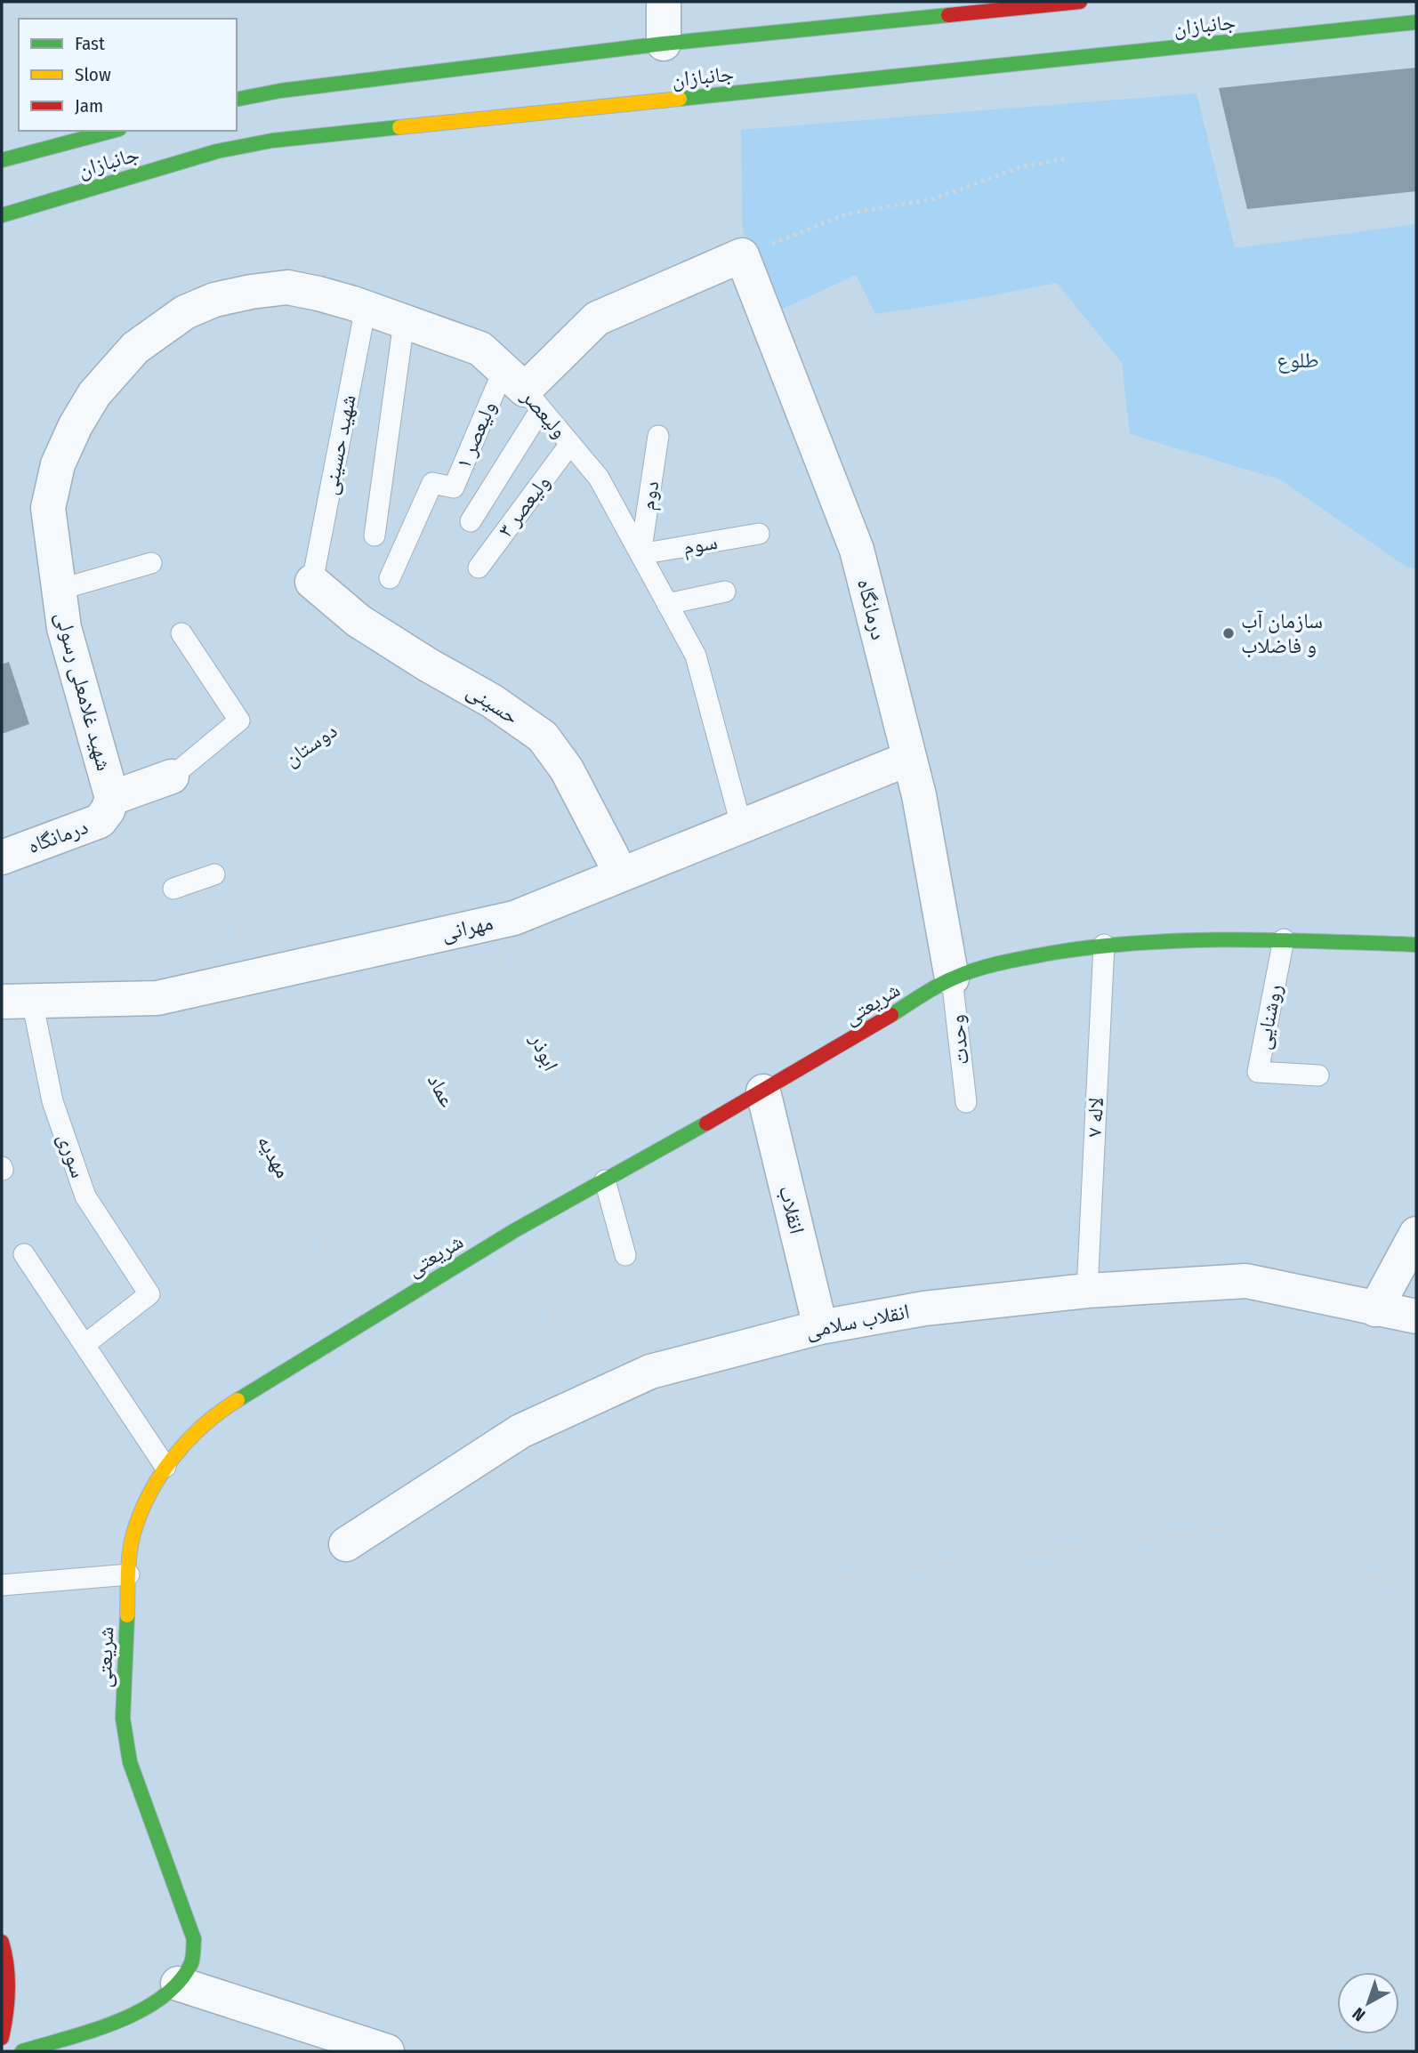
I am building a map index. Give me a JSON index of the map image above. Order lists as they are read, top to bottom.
{
  "streets": {
    "main road": ["جانبازان", "شریعتی"],
    "street": [
      "ولیعصر",
      "درمانگاه",
      "شهید غلامعلی رسولی",
      "حسینی",
      "مهرانی",
      "انقلاب",
      "انقلاب سلامی"
    ],
    "lane": [
      "ولیعصر ۱",
      "شهید حسینی",
      "دوم",
      "ولیعصر ۳",
      "سوم",
      "روشنایی",
      "وحدت",
      "لاله ۷",
      "سوری"
    ],
    "path": [
      "دوستان",
      "ابوذر",
      "عماد",
      "مهدیه"
    ]
  },
  "crossings": [
    ["ولیعصر", "ولیعصر ۱"],
    ["ولیعصر", "شهید حسینی"],
    ["ولیعصر", "دوم"],
    ["ولیعصر", "ولیعصر ۳"],
    ["ولیعصر", "سوم"],
    ["ولیعصر", "شهید غلامعلی رسولی"],
    ["ولیعصر", "مهرانی"],
    ["شهید حسینی", "حسینی"],
    ["دوم", "سوم"],
    ["درمانگاه", "شهید غلامعلی رسولی"],
    ["درمانگاه", "مهرانی"],
    ["درمانگاه", "شریعتی"],
    ["درمانگاه", "وحدت"],
    ["حسینی", "دوستان"],
    ["حسینی", "مهرانی"],
    ["مهرانی", "ابوذر"],
    ["مهرانی", "عماد"],
    ["مهرانی", "سوری"],
    ["مهرانی", "مهدیه"],
    ["شریعتی", "روشنایی"],
    ["شریعتی", "وحدت"],
    ["شریعتی", "ابوذر"],
    ["شریعتی", "عماد"],
    ["شریعتی", "لاله ۷"],
    ["شریعتی", "مهدیه"],
    ["شریعتی", "انقلاب"],
    ["عماد", "انقلاب سلامی"],
    ["لاله ۷", "انقلاب سلامی"],
    ["انقلاب", "انقلاب سلامی"]
  ],
  "parks": ["طلوع"],
  "places": ["سازمان آب و فاضلاب"],
  "legend": ["Fast", "Slow", "Jam"],
  "north": "bottom left"
}
